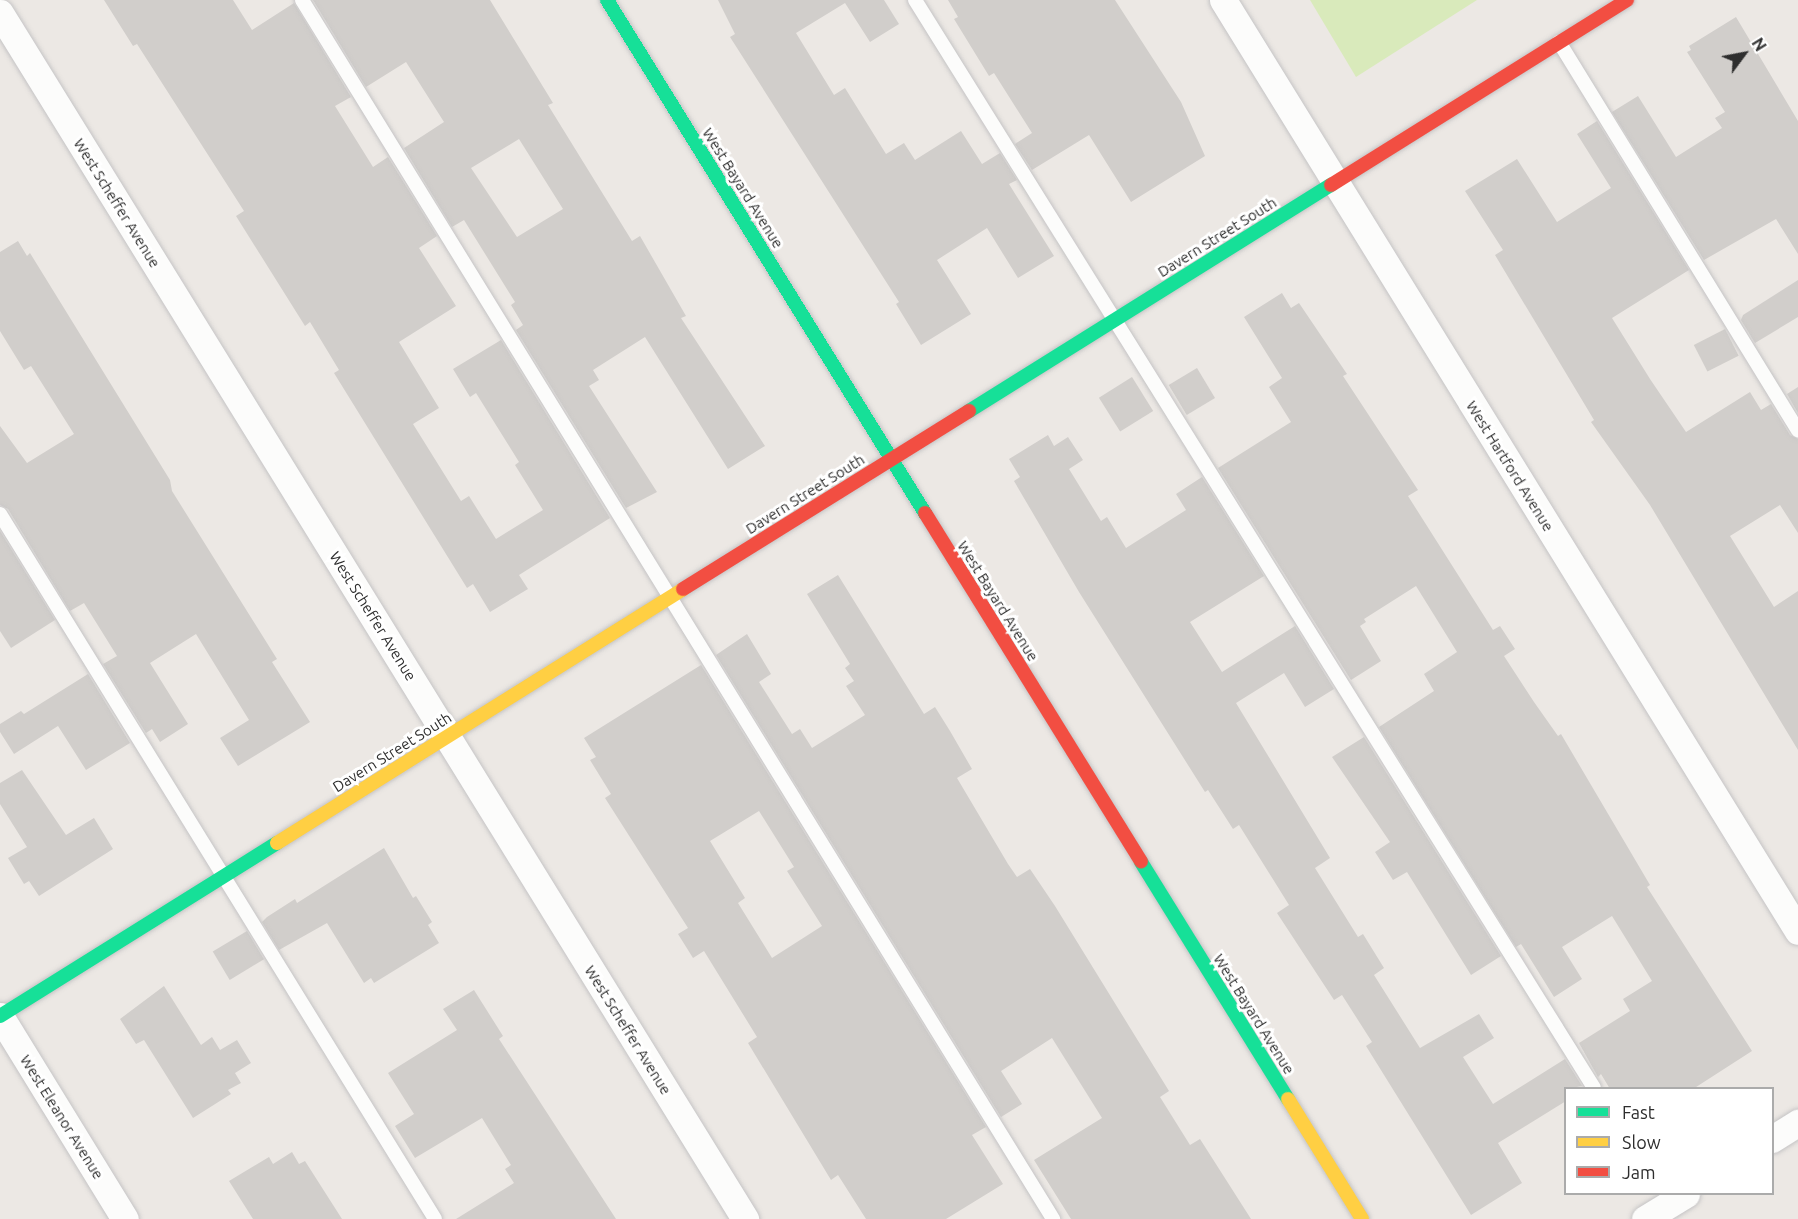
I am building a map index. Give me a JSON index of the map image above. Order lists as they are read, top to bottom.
{
  "streets": {
    "street": [
      "West Bayard Avenue",
      "West Scheffer Avenue",
      "Davern Street South",
      "West Hartford Avenue",
      "West Eleanor Avenue"
    ]
  },
  "crossings": [
    ["West Bayard Avenue", "Davern Street South"],
    ["West Scheffer Avenue", "Davern Street South"],
    ["Davern Street South", "West Hartford Avenue"],
    ["Davern Street South", "West Eleanor Avenue"]
  ],
  "legend": ["Fast", "Slow", "Jam"],
  "north": "top right"
}
